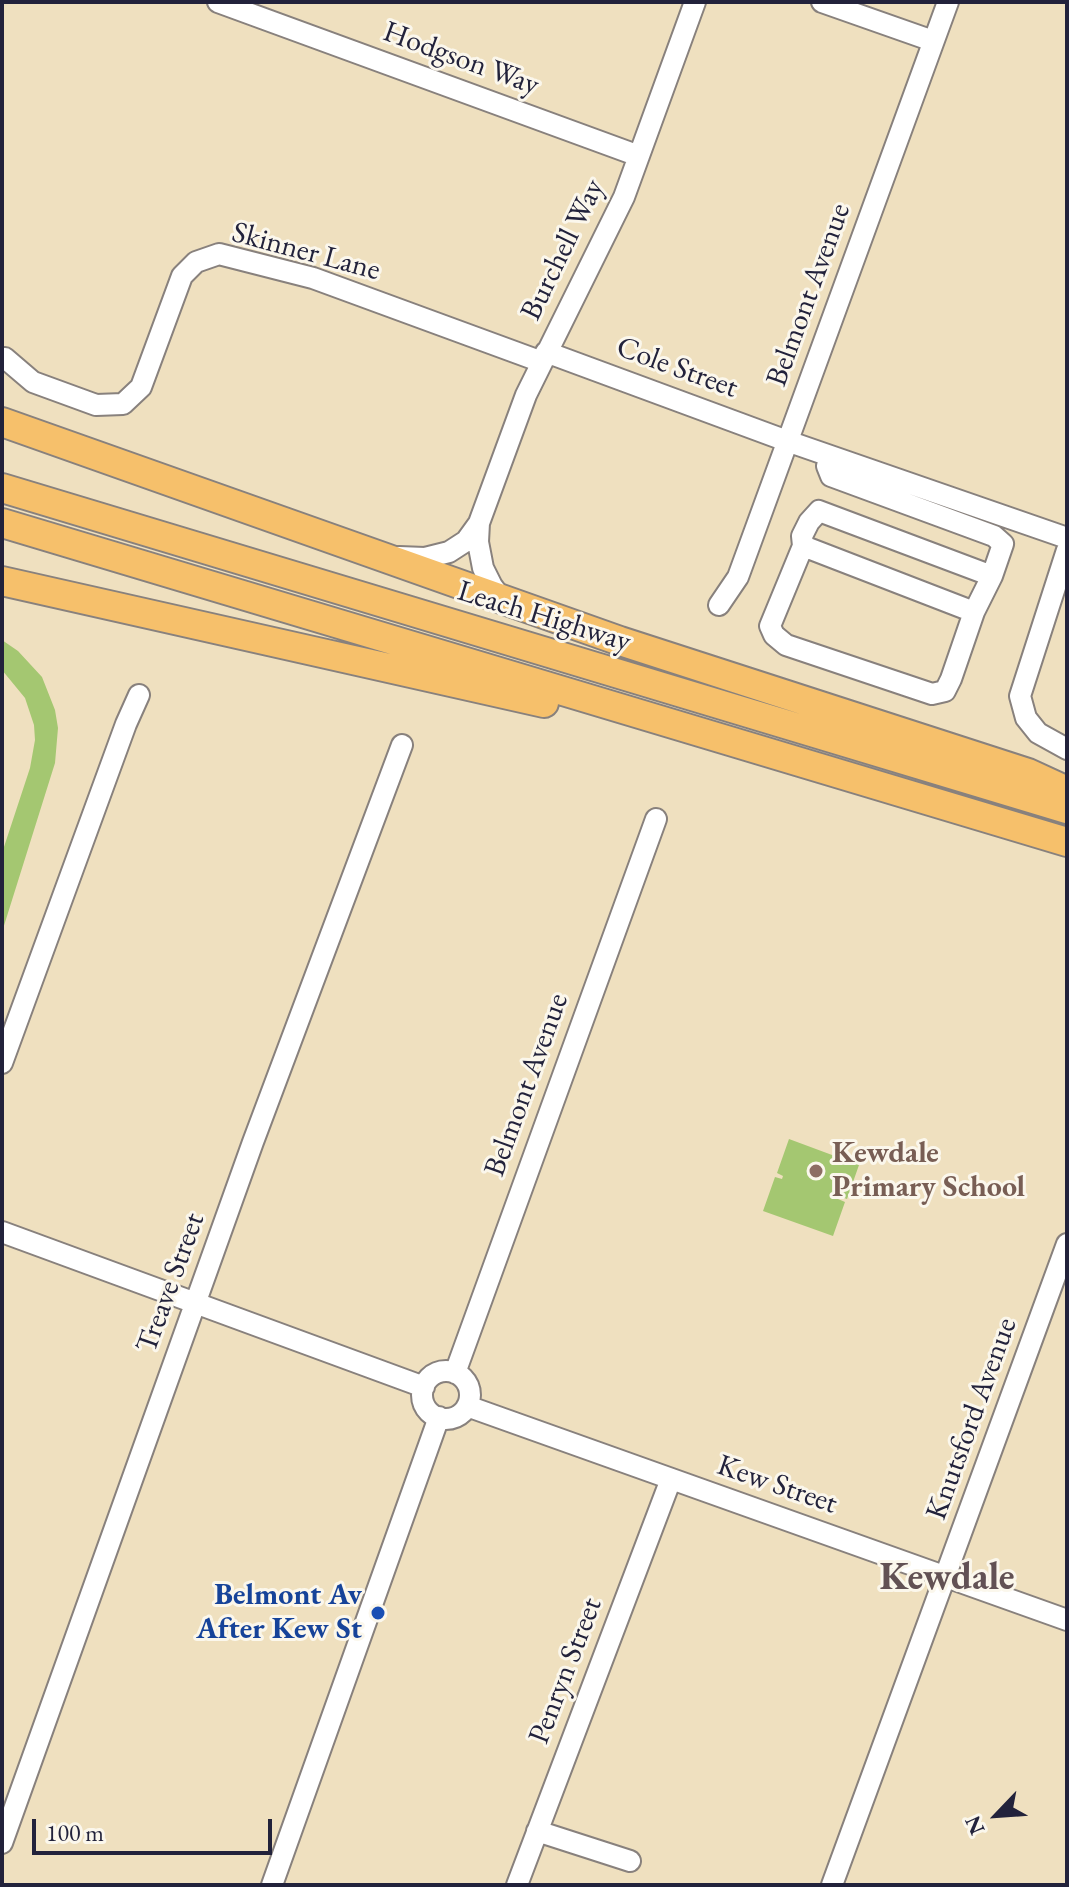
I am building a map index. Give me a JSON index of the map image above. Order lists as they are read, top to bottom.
{
  "streets": {
    "highway": ["Leach Highway"],
    "street": [
      "Hodgson Way",
      "Burchell Way",
      "Skinner Lane",
      "Belmont Avenue",
      "Cole Street",
      "Treave Street",
      "Knutsford Avenue",
      "Kew Street",
      "Penryn Street"
    ]
  },
  "crossings": [
    ["Hodgson Way", "Burchell Way"],
    ["Burchell Way", "Skinner Lane"],
    ["Burchell Way", "Cole Street"],
    ["Skinner Lane", "Cole Street"],
    ["Belmont Avenue", "Cole Street"],
    ["Belmont Avenue", "Kew Street"],
    ["Knutsford Avenue", "Kew Street"],
    ["Kew Street", "Penryn Street"]
  ],
  "districts": ["Kewdale"],
  "places": ["Kewdale Primary School", "Belmont Av After Kew St"],
  "scale_bar": "100 m",
  "north": "bottom left"
}
